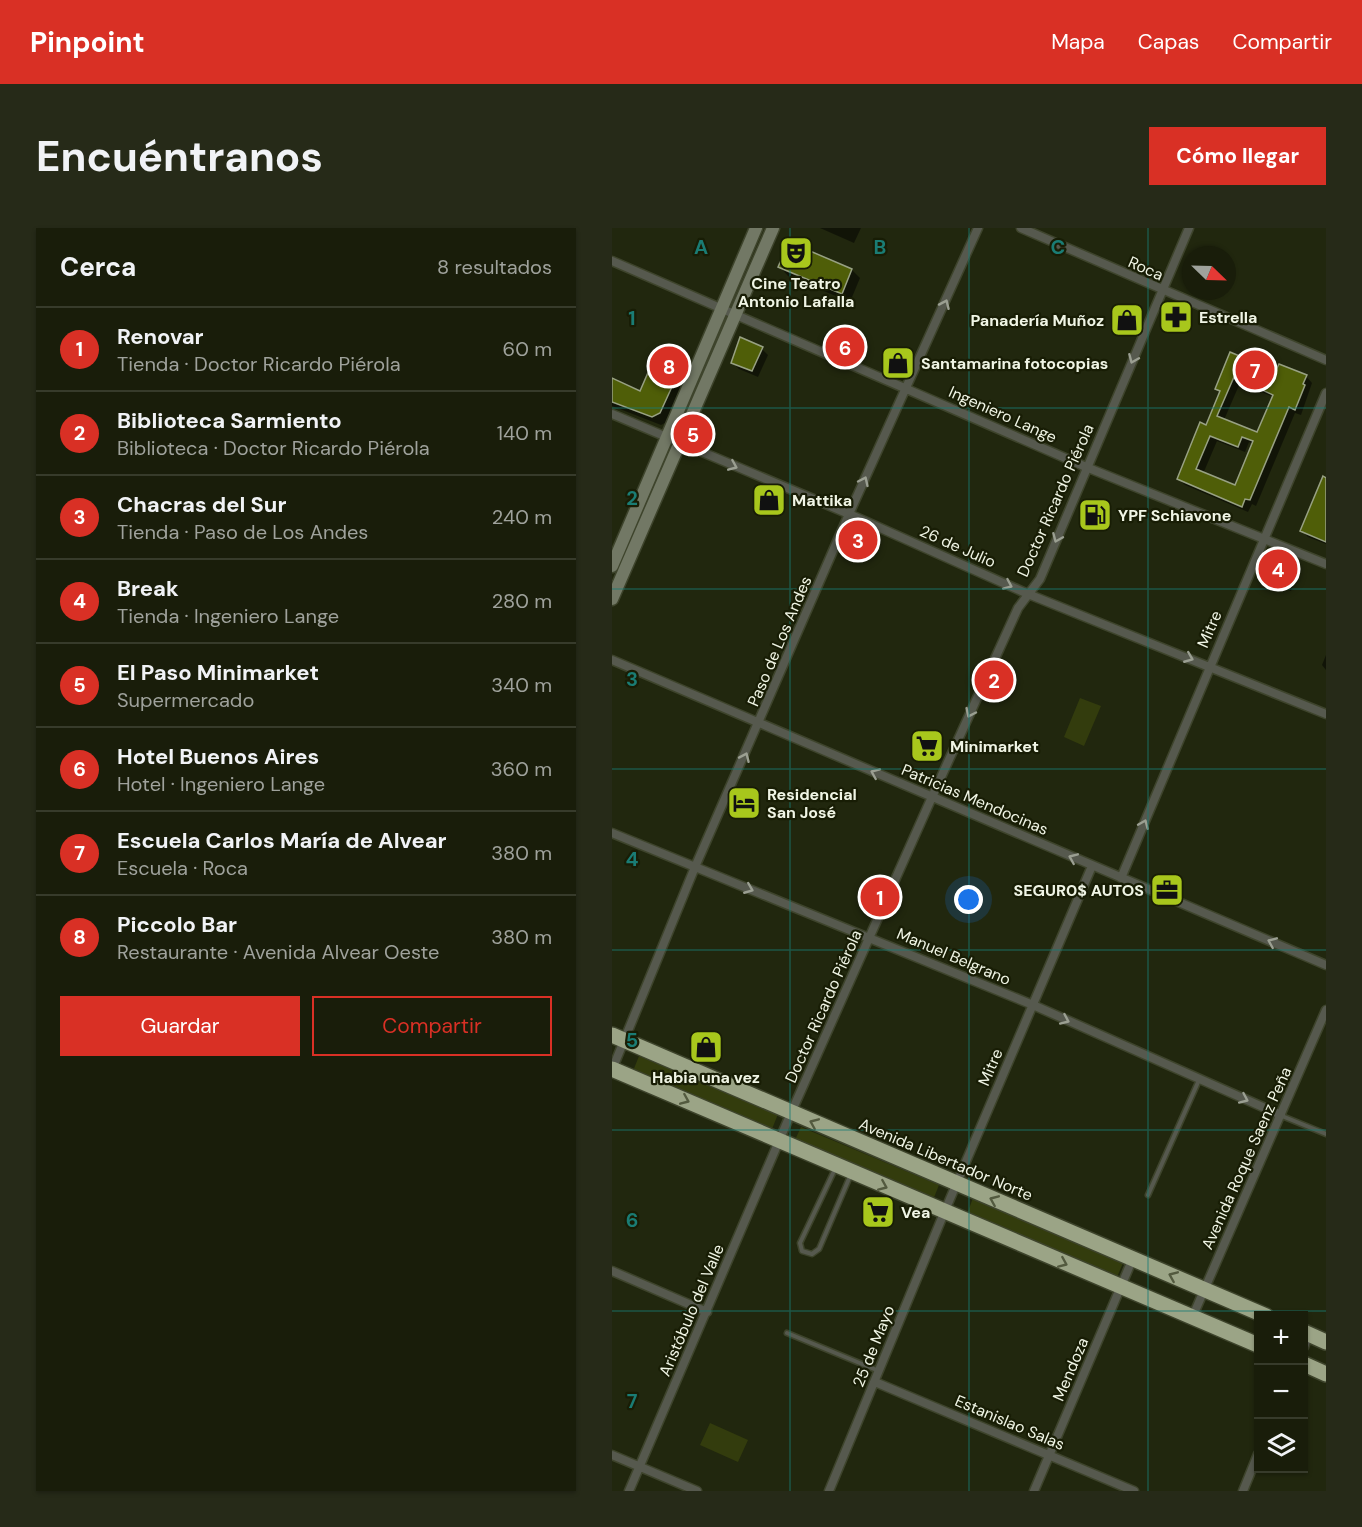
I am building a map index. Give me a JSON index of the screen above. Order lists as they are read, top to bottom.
{
  "streets": {
    "highway": ["Avenida Libertador Norte"],
    "street": [
      "Roca",
      "Ingeniero Lange",
      "Doctor Ricardo Piérola",
      "26 de Julio",
      "Mitre",
      "Paso de Los Andes",
      "Patricias Mendocinas",
      "Manuel Belgrano",
      "Avenida Roque Saenz Peña",
      "Aristóbulo del Valle",
      "25 de Mayo",
      "Mendoza",
      "Estanislao Salas"
    ]
  },
  "crossings": [
    ["Roca", "Doctor Ricardo Piérola"],
    ["Ingeniero Lange", "Doctor Ricardo Piérola"],
    ["Ingeniero Lange", "Mitre"],
    ["Ingeniero Lange", "Paso de Los Andes"],
    ["Doctor Ricardo Piérola", "26 de Julio"],
    ["Doctor Ricardo Piérola", "Patricias Mendocinas"],
    ["Doctor Ricardo Piérola", "Manuel Belgrano"],
    ["Doctor Ricardo Piérola", "Avenida Libertador Norte"],
    ["Doctor Ricardo Piérola", "Aristóbulo del Valle"],
    ["26 de Julio", "Mitre"],
    ["26 de Julio", "Paso de Los Andes"],
    ["Mitre", "Patricias Mendocinas"],
    ["Mitre", "Manuel Belgrano"],
    ["Mitre", "Avenida Libertador Norte"],
    ["Mitre", "25 de Mayo"],
    ["Paso de Los Andes", "Patricias Mendocinas"],
    ["Paso de Los Andes", "Manuel Belgrano"],
    ["Paso de Los Andes", "Avenida Libertador Norte"],
    ["Manuel Belgrano", "Avenida Roque Saenz Peña"],
    ["Avenida Roque Saenz Peña", "Avenida Libertador Norte"],
    ["Avenida Libertador Norte", "Mendoza"],
    ["25 de Mayo", "Estanislao Salas"],
    ["Mendoza", "Estanislao Salas"]
  ],
  "one_way": [
    "Doctor Ricardo Piérola",
    "26 de Julio",
    "Paso de Los Andes",
    "Patricias Mendocinas",
    "Manuel Belgrano"
  ],
  "places": {
    "theatre": ["Cine Teatro Antonio Lafalla"],
    "pharmacy": ["Estrella"],
    "shop": [
      "Panadería Muñoz",
      "Santamarina fotocopias",
      "Mattika",
      "Habia una vez"
    ],
    "fuel station": ["YPF Schiavone"],
    "supermarket": ["Minimarket", "Vea"],
    "hotel": ["Residencial San José"],
    "office": ["SEGUR0$ AUTOS"]
  },
  "north": "bottom right",
  "page": {
    "header": "Pinpoint",
    "nav": ["Mapa", "Capas", "Compartir"],
    "buttons": [
      "Cómo llegar",
      ["Guardar", "Compartir"]
    ],
    "title": "Encuéntranos",
    "heading": ["Cerca", "8 resultados"],
    "list": [
      {
        "mark": "1",
        "name": "Renovar",
        "note": "Tienda · Doctor Ricardo Piérola",
        "value": "60 m"
      },
      {
        "mark": "2",
        "name": "Biblioteca Sarmiento",
        "note": "Biblioteca · Doctor Ricardo Piérola",
        "value": "140 m"
      },
      {
        "mark": "3",
        "name": "Chacras del Sur",
        "note": "Tienda · Paso de Los Andes",
        "value": "240 m"
      },
      {
        "mark": "4",
        "name": "Break",
        "note": "Tienda · Ingeniero Lange",
        "value": "280 m"
      },
      {
        "mark": "5",
        "name": "El Paso Minimarket",
        "note": "Supermercado",
        "value": "340 m"
      },
      {
        "mark": "6",
        "name": "Hotel Buenos Aires",
        "note": "Hotel · Ingeniero Lange",
        "value": "360 m"
      },
      {
        "mark": "7",
        "name": "Escuela Carlos María de Alvear",
        "note": "Escuela · Roca",
        "value": "380 m"
      },
      {
        "mark": "8",
        "name": "Piccolo Bar",
        "note": "Restaurante · Avenida Alvear Oeste",
        "value": "380 m"
      }
    ],
    "pins": [
      "6",
      "8",
      "7",
      "5",
      "3",
      "4",
      "2",
      "1"
    ],
    "map_buttons": ["+", "−"]
  },
  "grid": {
    "columns": ["A", "B", "C"],
    "rows": [
      "1",
      "2",
      "3",
      "4",
      "5",
      "6",
      "7"
    ]
  }
}
